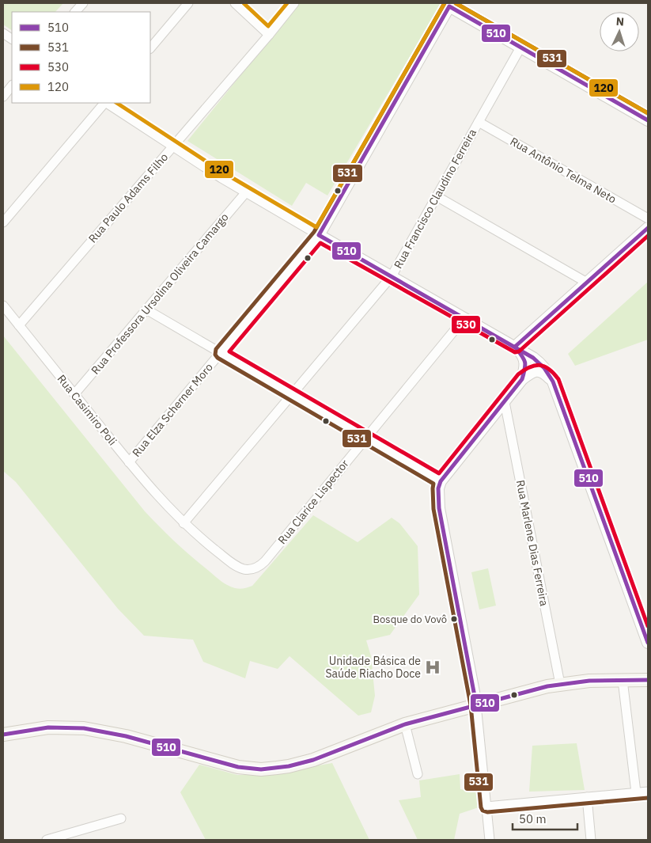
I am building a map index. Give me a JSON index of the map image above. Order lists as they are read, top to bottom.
{
  "streets": {
    "street": [
      "Rua Antônio Telma Neto",
      "Rua Paulo Adams Filho",
      "Rua Francisco Claudino Ferreira",
      "Rua Professora Ursolina Oliveira Camargo",
      "Rua Casimiro Poli",
      "Rua Elza Scherner Moro",
      "Rua Clarice Lispector",
      "Rua Marlene Dias Ferreira"
    ]
  },
  "crossings": [
    ["Rua Antônio Telma Neto", "Rua Francisco Claudino Ferreira"],
    ["Rua Paulo Adams Filho", "Rua Casimiro Poli"],
    ["Rua Francisco Claudino Ferreira", "Rua Casimiro Poli"],
    ["Rua Professora Ursolina Oliveira Camargo", "Rua Casimiro Poli"],
    ["Rua Casimiro Poli", "Rua Elza Scherner Moro"],
    ["Rua Casimiro Poli", "Rua Clarice Lispector"]
  ],
  "places": {
    "other": ["Bosque do Vovô"],
    "hospital": ["Unidade Básica de Saúde Riacho Doce"]
  },
  "lines": [
    "transit line 531",
    "transit line 120",
    "transit line 510",
    "transit line 530"
  ],
  "legend": [
    "510",
    "531",
    "530",
    "120"
  ],
  "scale_bar": "50 m",
  "north": "top"
}
